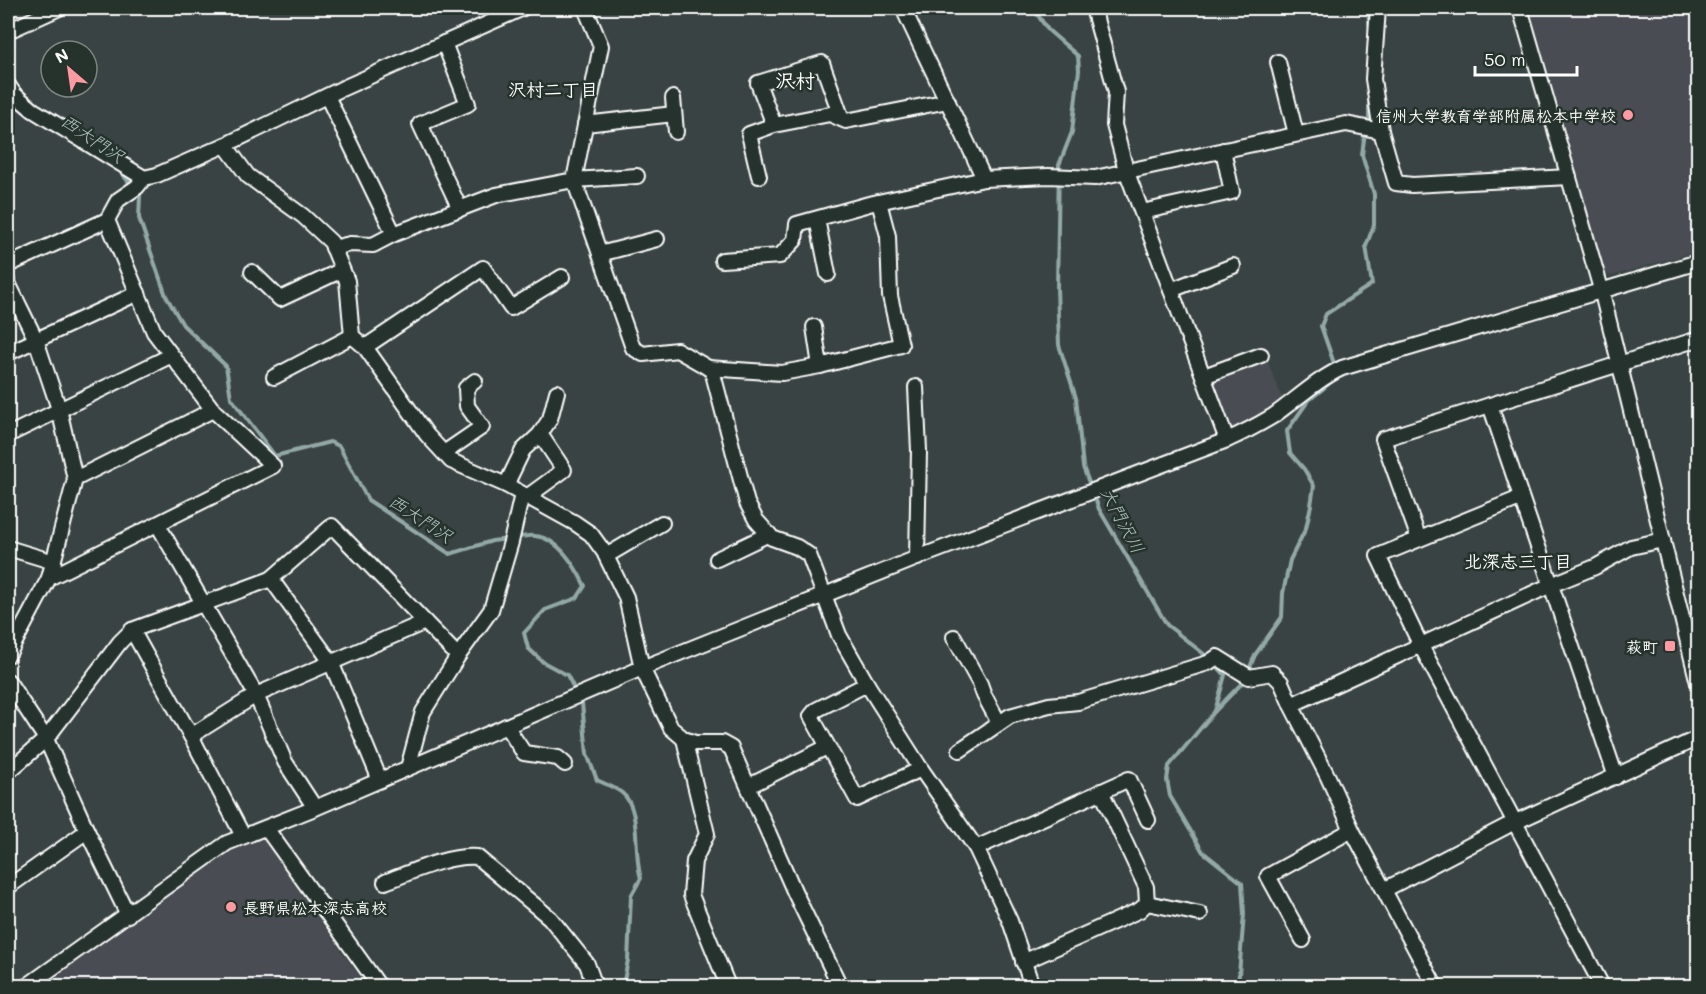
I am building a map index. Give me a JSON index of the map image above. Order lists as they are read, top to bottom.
{
  "districts": ["沢村", "沢村二丁目", "北深志三丁目"],
  "water": ["西大門沢", "大門沢川"],
  "places": {
    "other": ["信州大学教育学部附属松本中学校", "長野県松本深志高校"],
    "transit": ["萩町"]
  },
  "scale_bar": "50 m",
  "north": "top left"
}
